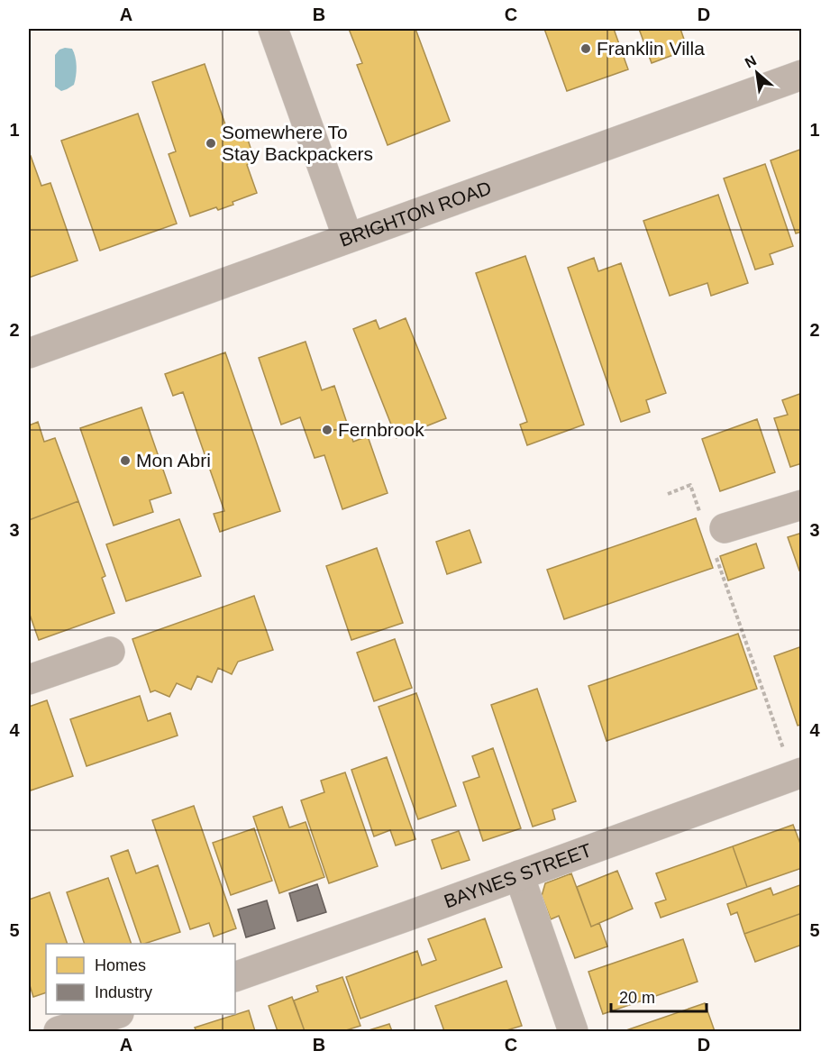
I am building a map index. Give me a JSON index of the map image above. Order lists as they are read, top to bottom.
{
  "streets": {
    "street": ["BRIGHTON ROAD", "BAYNES STREET"]
  },
  "places": [
    "Franklin Villa",
    "Somewhere To Stay Backpackers",
    "Fernbrook",
    "Mon Abri"
  ],
  "legend": ["Homes", "Industry"],
  "scale_bar": "20 m",
  "north": "top left",
  "grid": {
    "columns": [
      "A",
      "B",
      "C",
      "D"
    ],
    "rows": [
      "1",
      "2",
      "3",
      "4",
      "5"
    ]
  }
}
